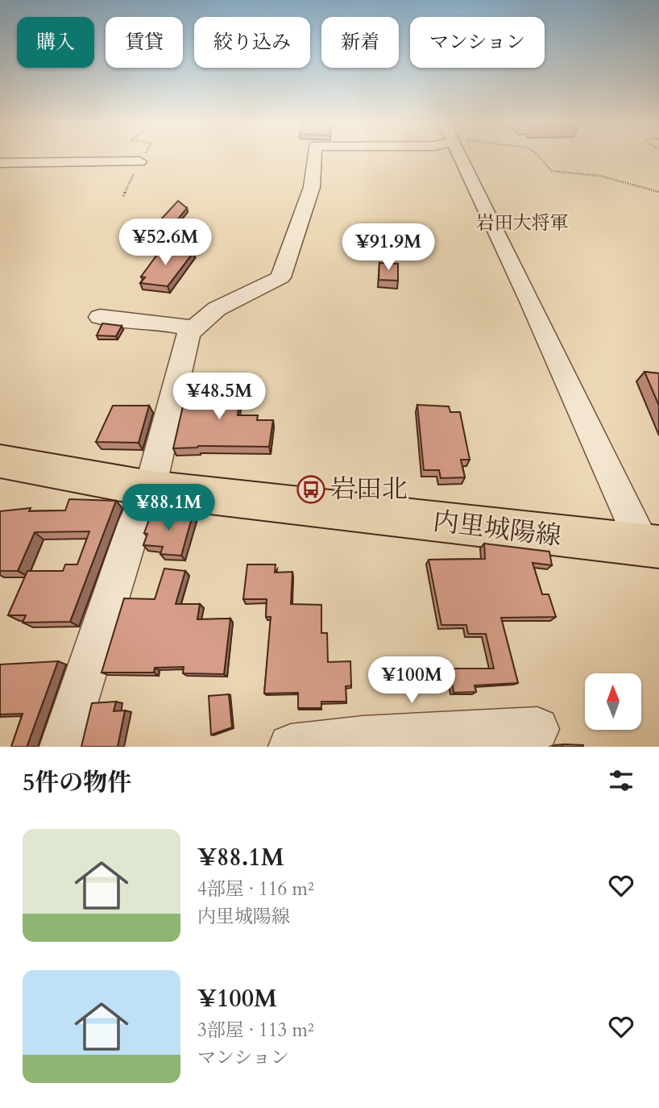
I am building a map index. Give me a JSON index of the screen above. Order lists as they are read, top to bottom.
{
  "streets": {
    "main road": ["内里城陽線"]
  },
  "districts": ["岩田大将軍"],
  "places": {
    "bus stop": ["岩田北"]
  },
  "north": "top",
  "page": {
    "chip": [
      "購入",
      "賃貸",
      "絞り込み",
      "新着",
      "マンション"
    ],
    "price": [
      "¥52.6M",
      "¥91.9M",
      "¥48.5M",
      "¥88.1M",
      "¥100M"
    ],
    "heading": "5件の物件",
    "list": [
      {
        "name": "¥88.1M",
        "note": "4部屋 · 116 m² · 内里城陽線"
      },
      {
        "name": "¥100M",
        "note": "3部屋 · 113 m² · マンション"
      }
    ]
  }
}
